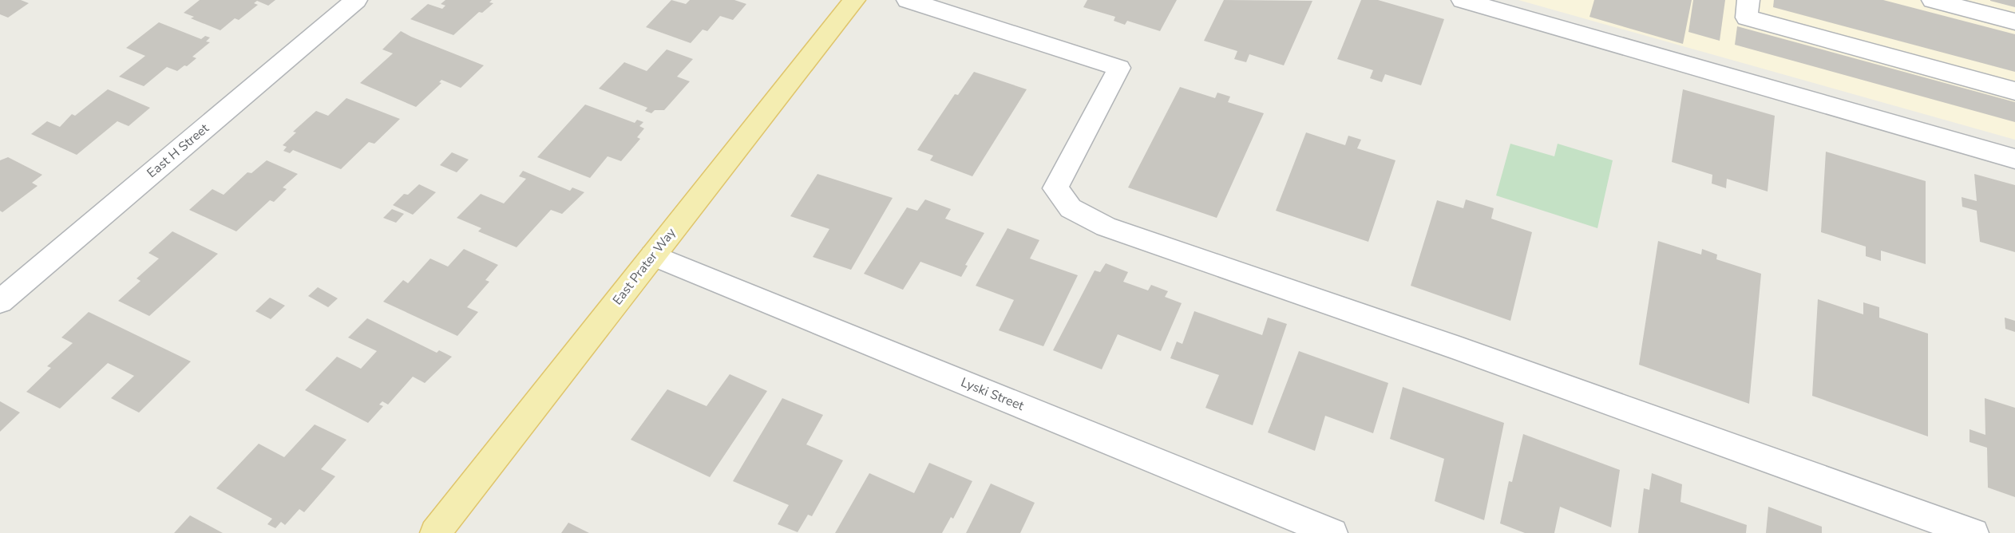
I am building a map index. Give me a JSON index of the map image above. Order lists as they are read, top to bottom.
{
  "streets": {
    "main road": ["East Prater Way"],
    "street": ["East H Street", "Lyski Street"]
  },
  "crossings": [
    ["East Prater Way", "Lyski Street"]
  ]
}
